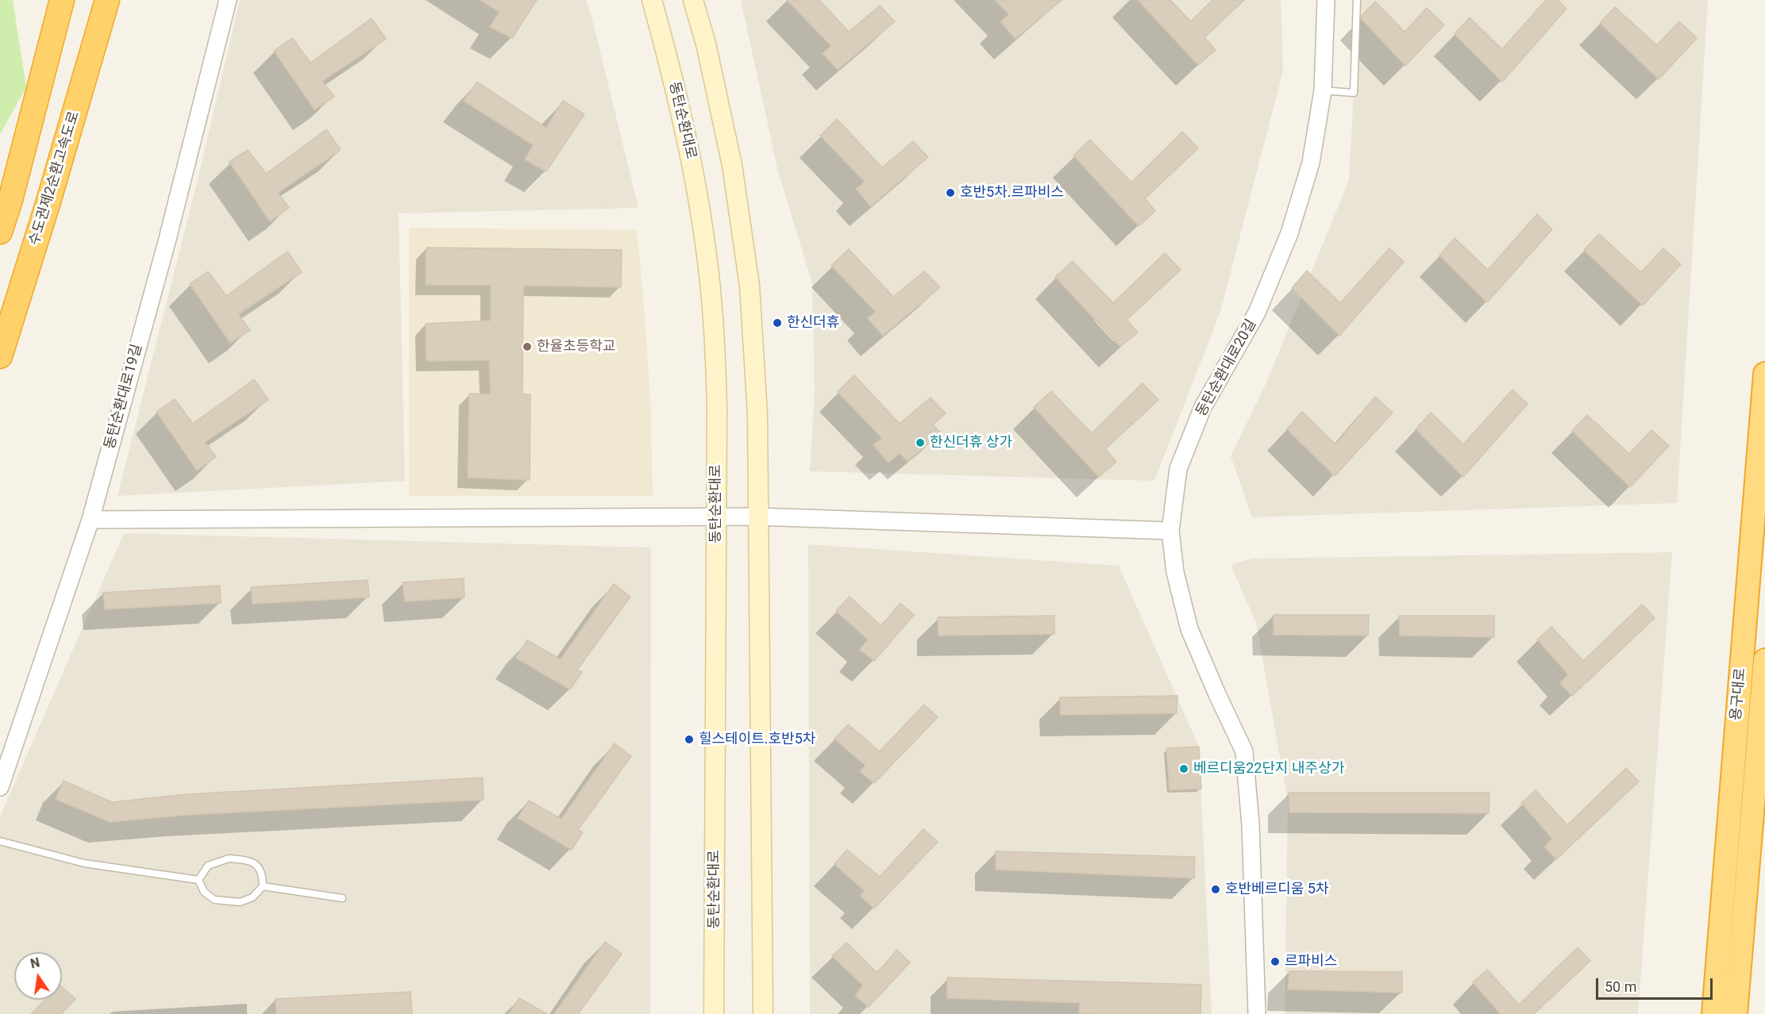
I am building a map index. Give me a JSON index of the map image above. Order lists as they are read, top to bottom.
{
  "streets": {
    "highway": ["수도권제2순환고속도로", "용구대로"],
    "main road": ["동탄순환대로"],
    "street": ["동탄순환대로20길", "동탄순환대로19길"]
  },
  "places": [
    "호반5차.르파비스",
    "한신더휴",
    "한율초등학교",
    "한신더휴 상가",
    "힐스테이트.호반5차",
    "베르디움22단지 내주상가",
    "호반베르디움 5차",
    "르파비스"
  ],
  "scale_bar": "50 m",
  "north": "top"
}
